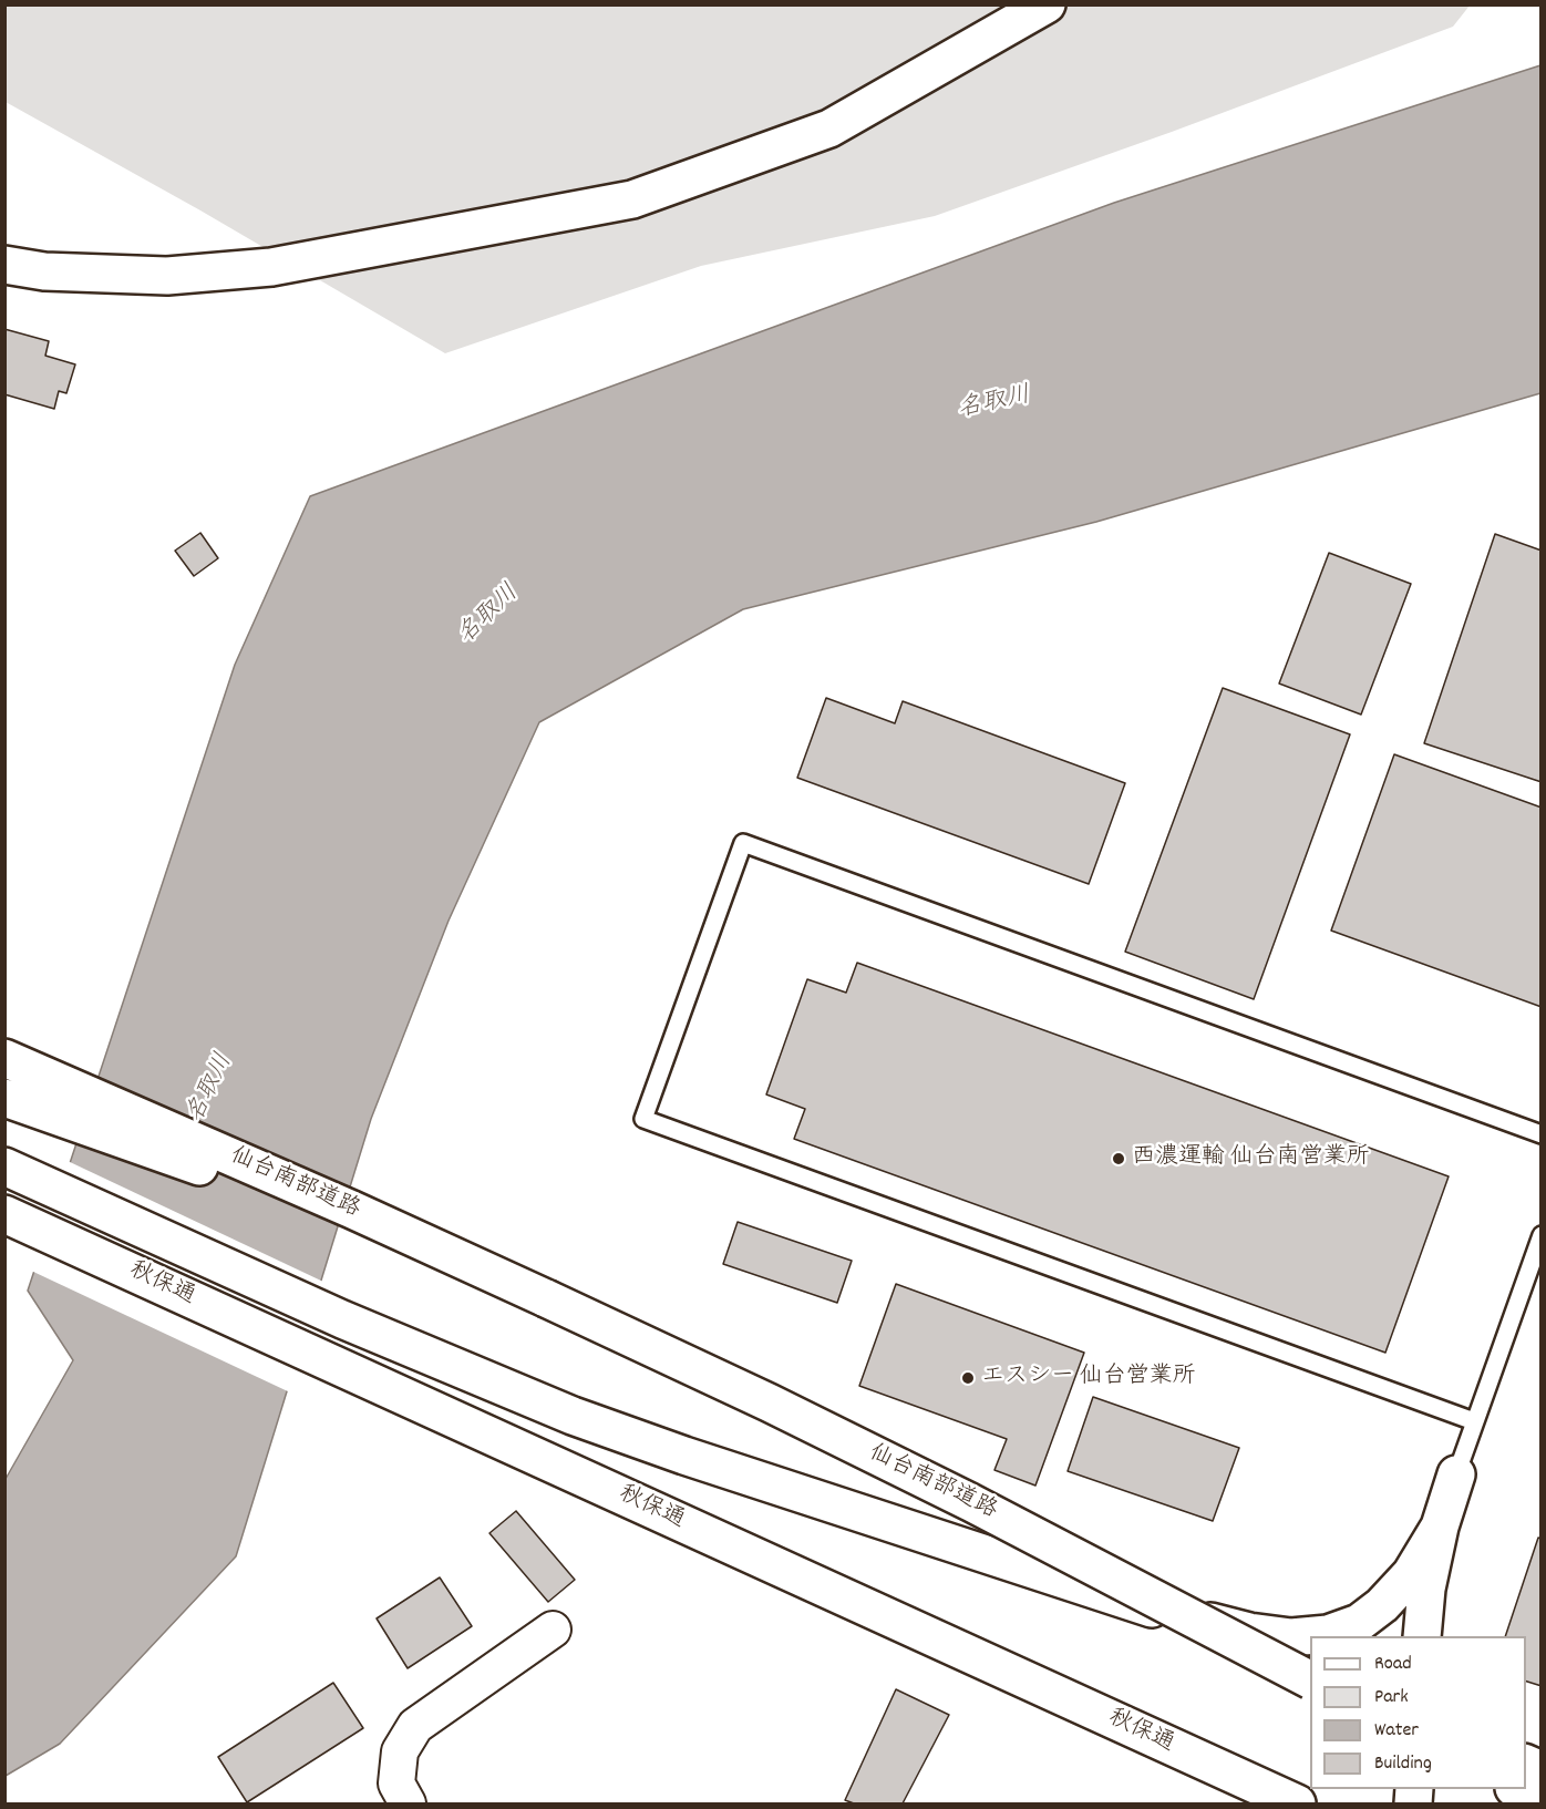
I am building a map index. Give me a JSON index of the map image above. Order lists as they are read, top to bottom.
{
  "streets": {
    "main road": ["仙台南部道路", "秋保通"]
  },
  "water": ["名取川"],
  "places": ["西濃運輸 仙台南営業所", "エスシー 仙台営業所"],
  "legend": [
    "Road",
    "Park",
    "Water",
    "Building"
  ]
}
